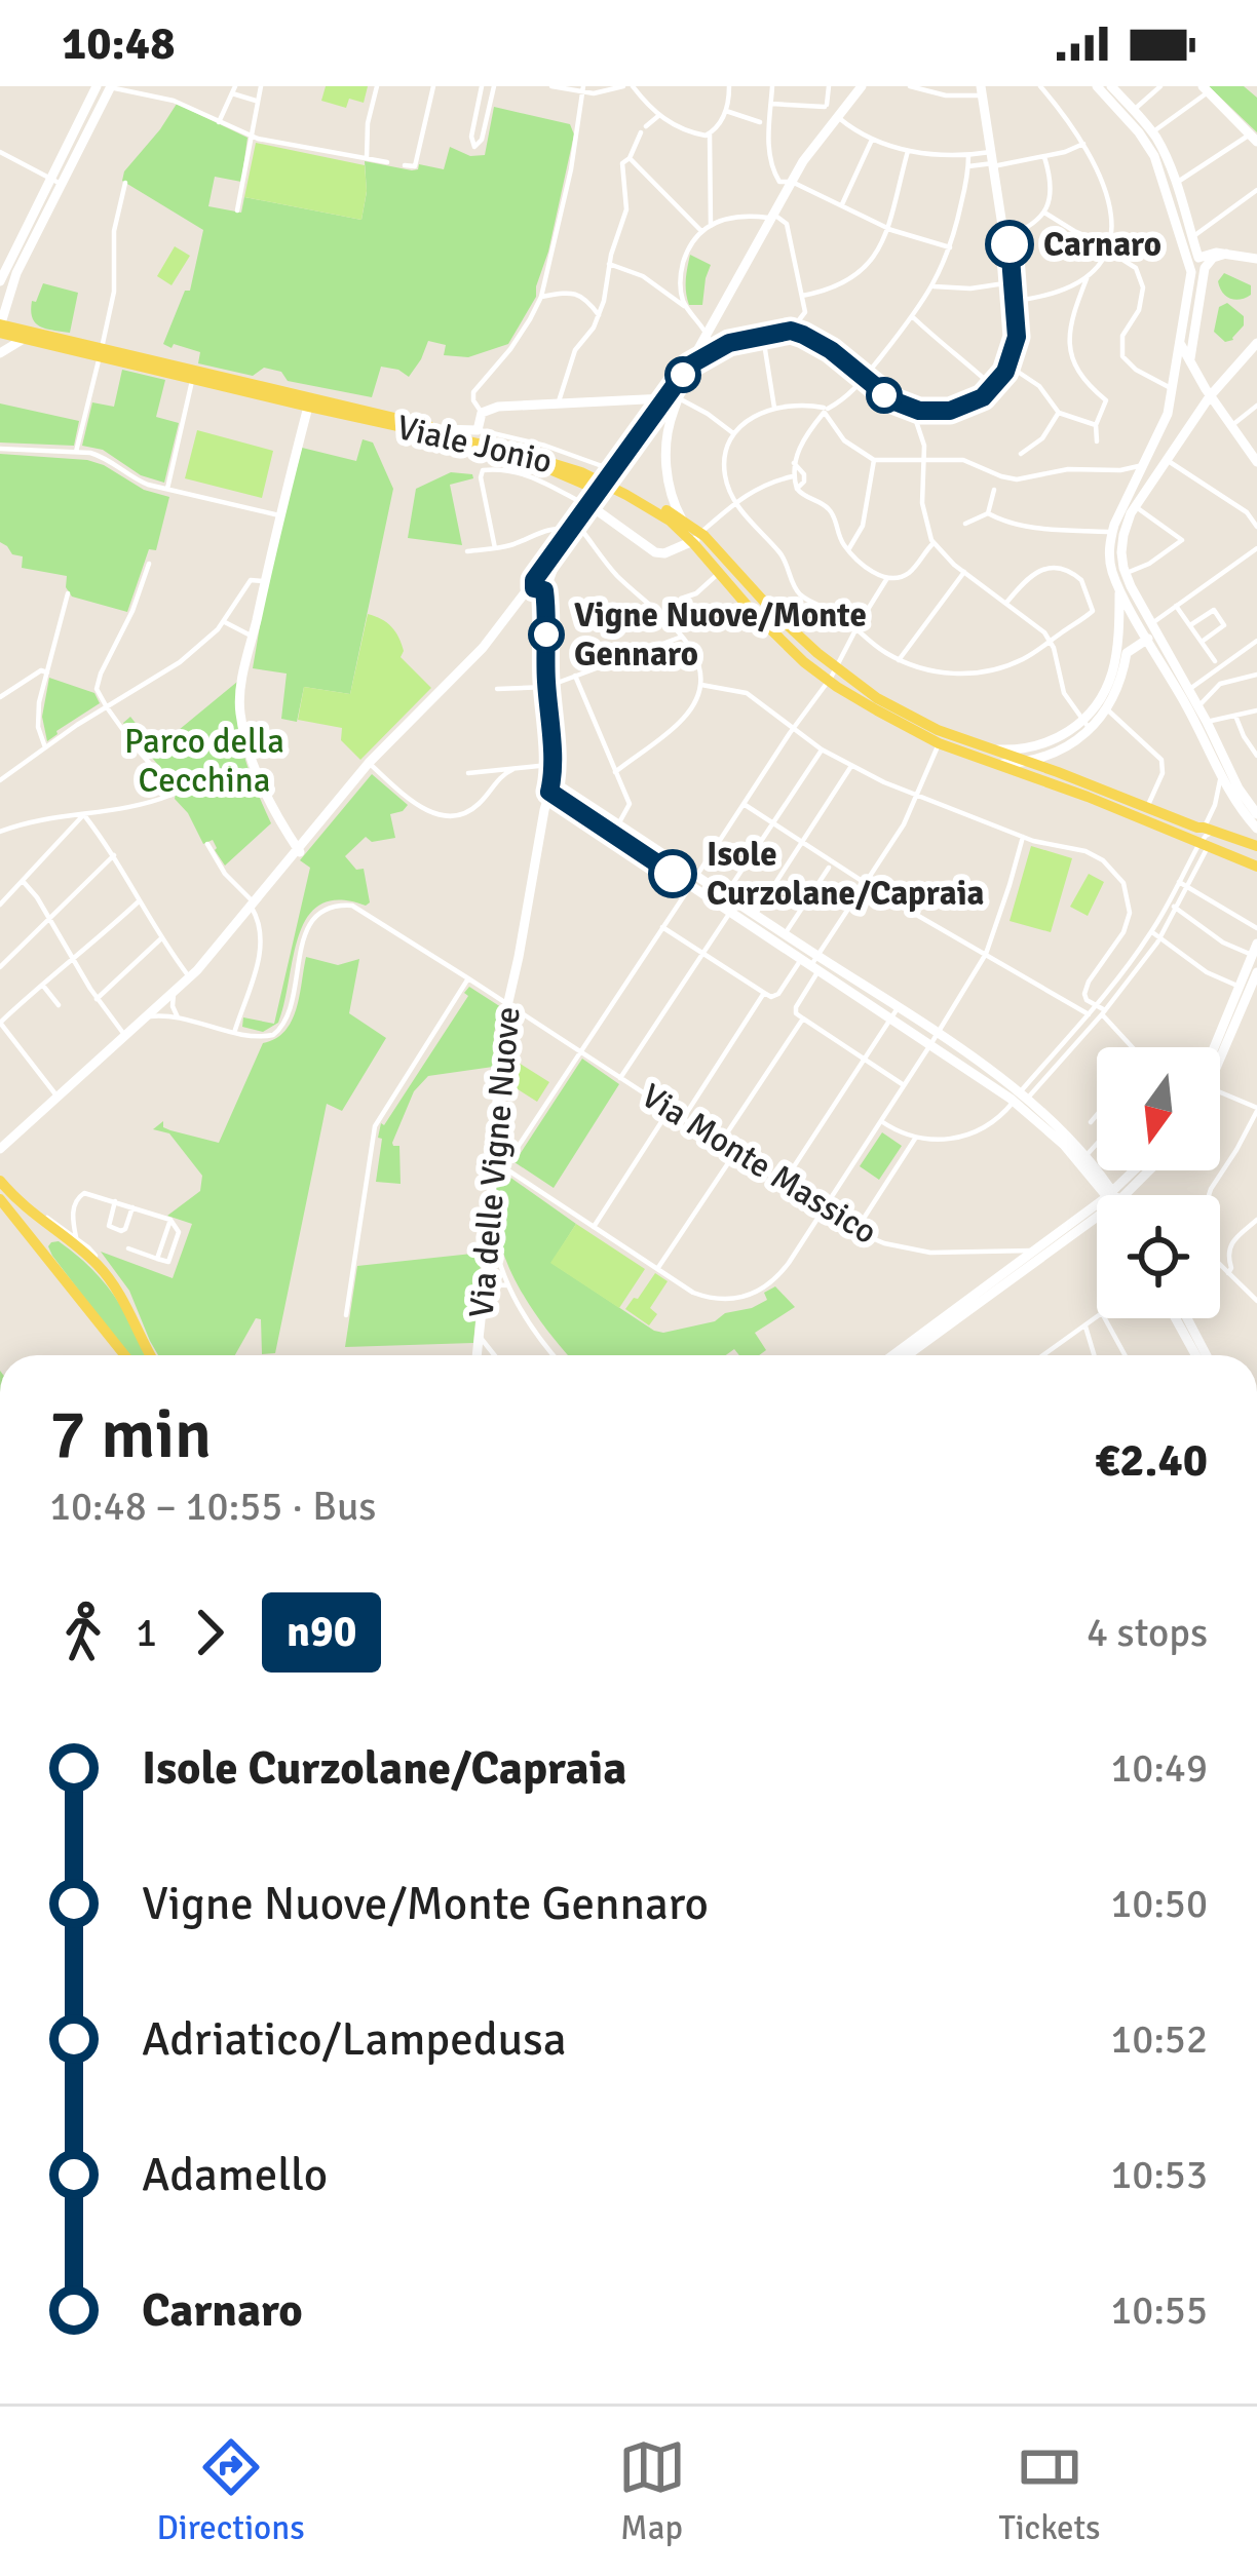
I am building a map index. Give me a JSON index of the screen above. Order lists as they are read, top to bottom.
{
  "streets": {
    "main road": ["Viale Jonio"],
    "street": ["Via delle Vigne Nuove", "Via Monte Massico"]
  },
  "crossings": [
    ["Via delle Vigne Nuove", "Via Monte Massico"]
  ],
  "parks": ["Parco della Cecchina"],
  "places": ["Carnaro", "Vigne Nuove/Monte Gennaro", "Isole Curzolane/Capraia"],
  "lines": ["bus line n90"],
  "north": "bottom",
  "page": {
    "status": "10:48",
    "heading": ["7 min", "10:48 – 10:55 · Bus", "€2.40"],
    "legs": ["1", "n90", "4 stops"],
    "list": [
      {
        "name": "Isole Curzolane/Capraia",
        "value": "10:49"
      },
      {
        "name": "Vigne Nuove/Monte Gennaro",
        "value": "10:50"
      },
      {
        "name": "Adriatico/Lampedusa",
        "value": "10:52"
      },
      {
        "name": "Adamello",
        "value": "10:53"
      },
      {
        "name": "Carnaro",
        "value": "10:55"
      }
    ],
    "tabs": ["Directions", "Map", "Tickets"]
  }
}
